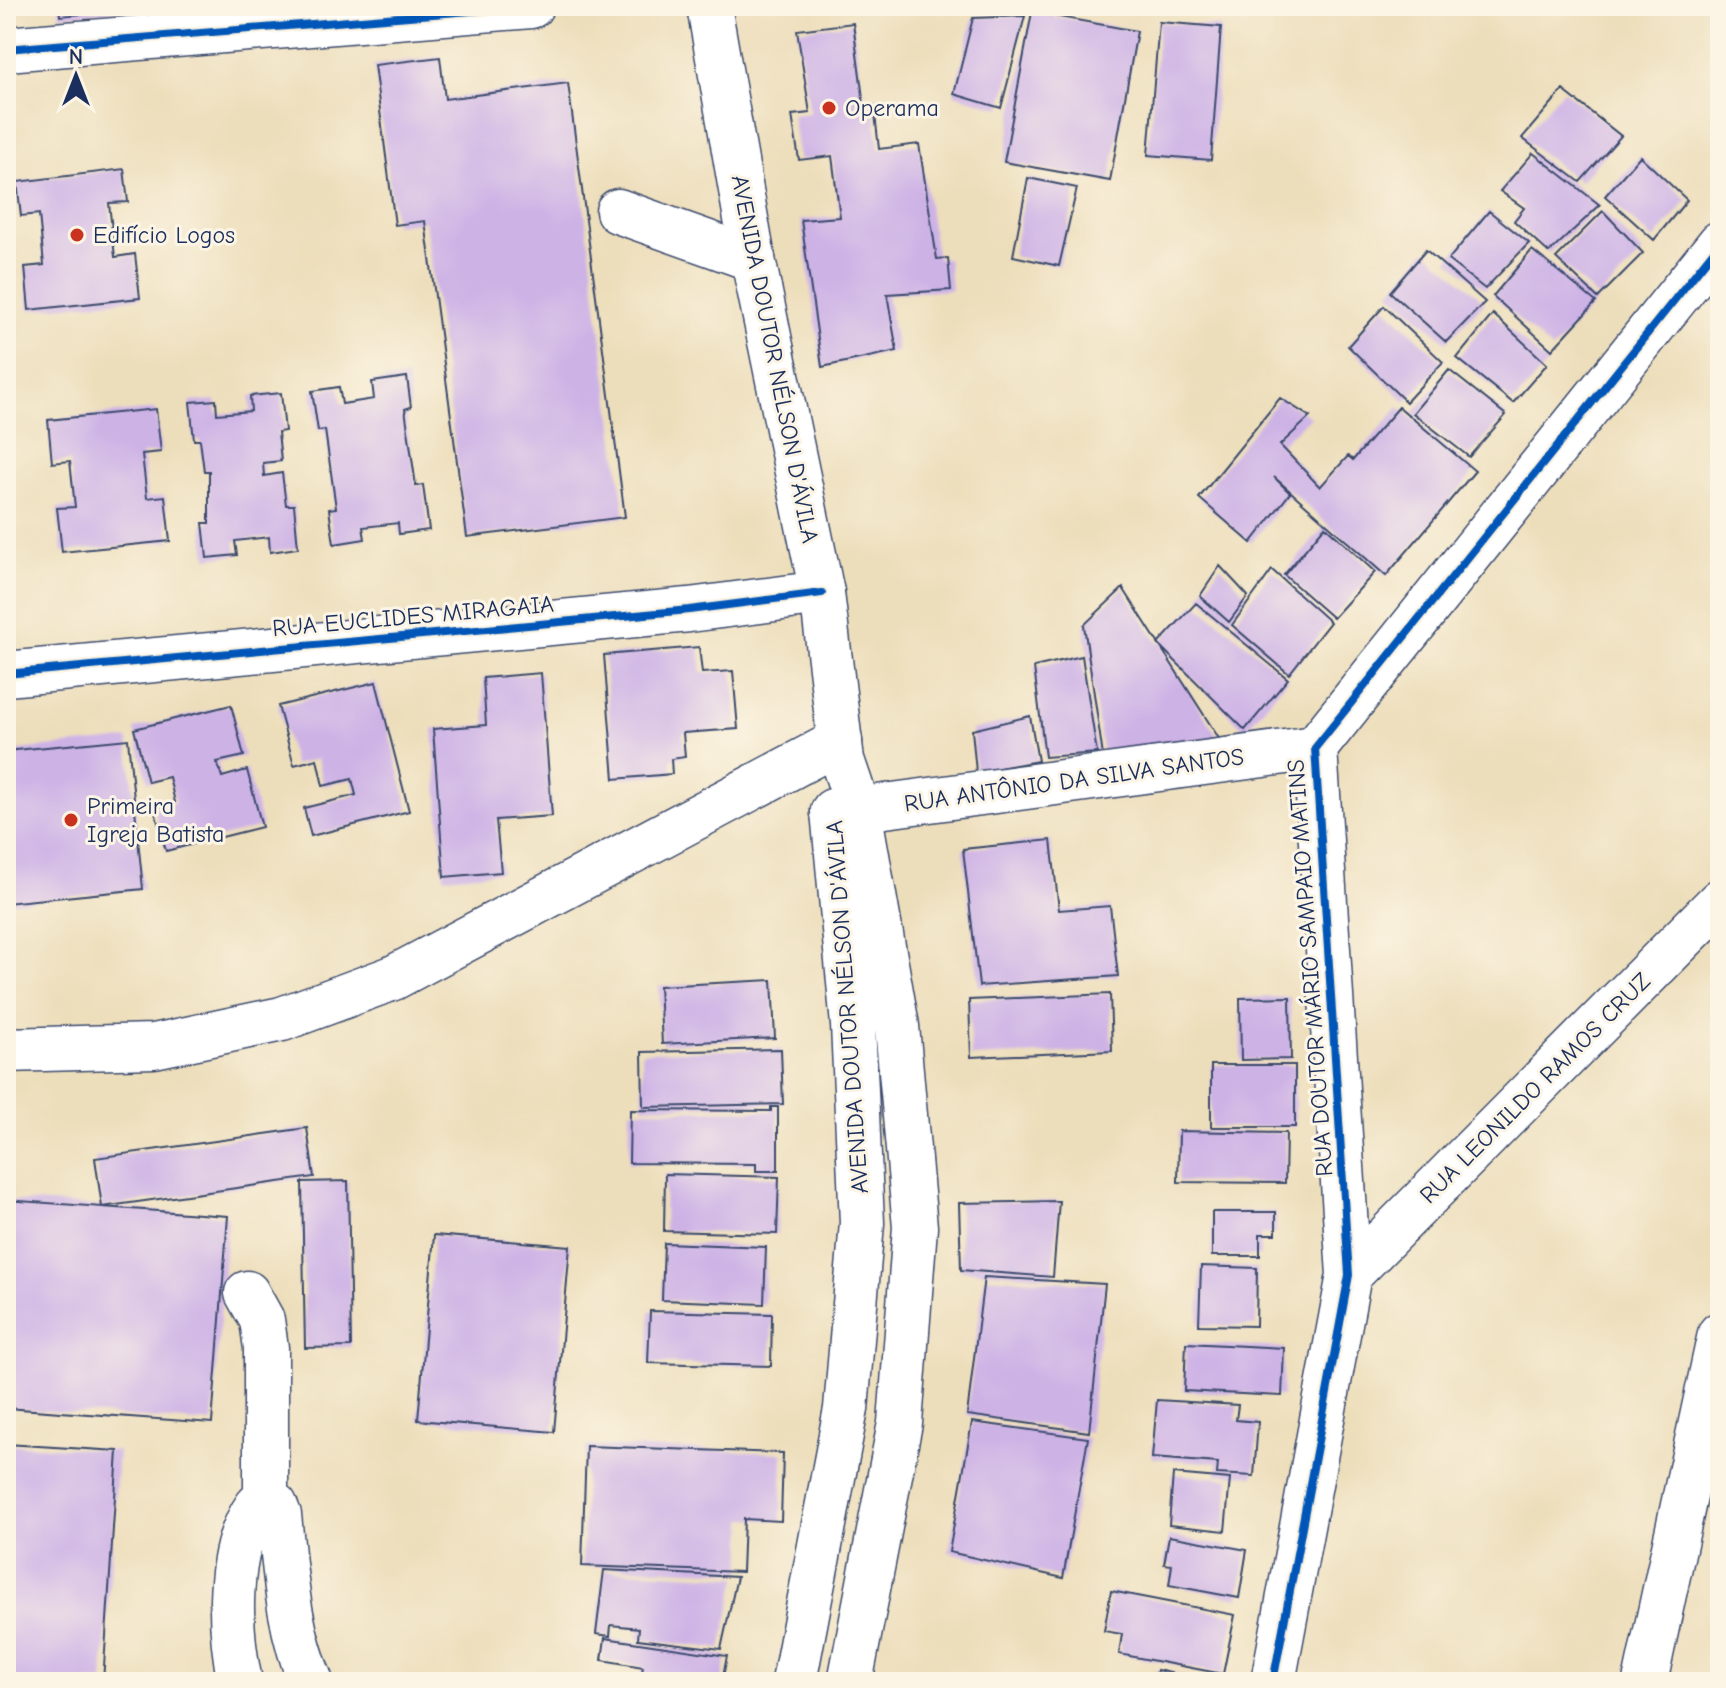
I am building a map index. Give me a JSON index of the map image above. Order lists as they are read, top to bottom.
{
  "streets": {
    "main road": [
      "AVENIDA DOUTOR NÉLSON D'ÁVILA",
      "RUA EUCLIDES MIRAGAIA",
      "RUA ANTÔNIO DA SILVA SANTOS",
      "RUA DOUTOR MÁRIO SAMPAIO MATINS",
      "RUA LEONILDO RAMOS CRUZ"
    ]
  },
  "crossings": [
    ["AVENIDA DOUTOR NÉLSON D'ÁVILA", "RUA EUCLIDES MIRAGAIA"],
    ["AVENIDA DOUTOR NÉLSON D'ÁVILA", "RUA ANTÔNIO DA SILVA SANTOS"],
    ["RUA ANTÔNIO DA SILVA SANTOS", "RUA DOUTOR MÁRIO SAMPAIO MATINS"],
    ["RUA DOUTOR MÁRIO SAMPAIO MATINS", "RUA LEONILDO RAMOS CRUZ"]
  ],
  "places": ["Operama", "Edifício Logos", "Primeira Igreja Batista"],
  "north": "top"
}
